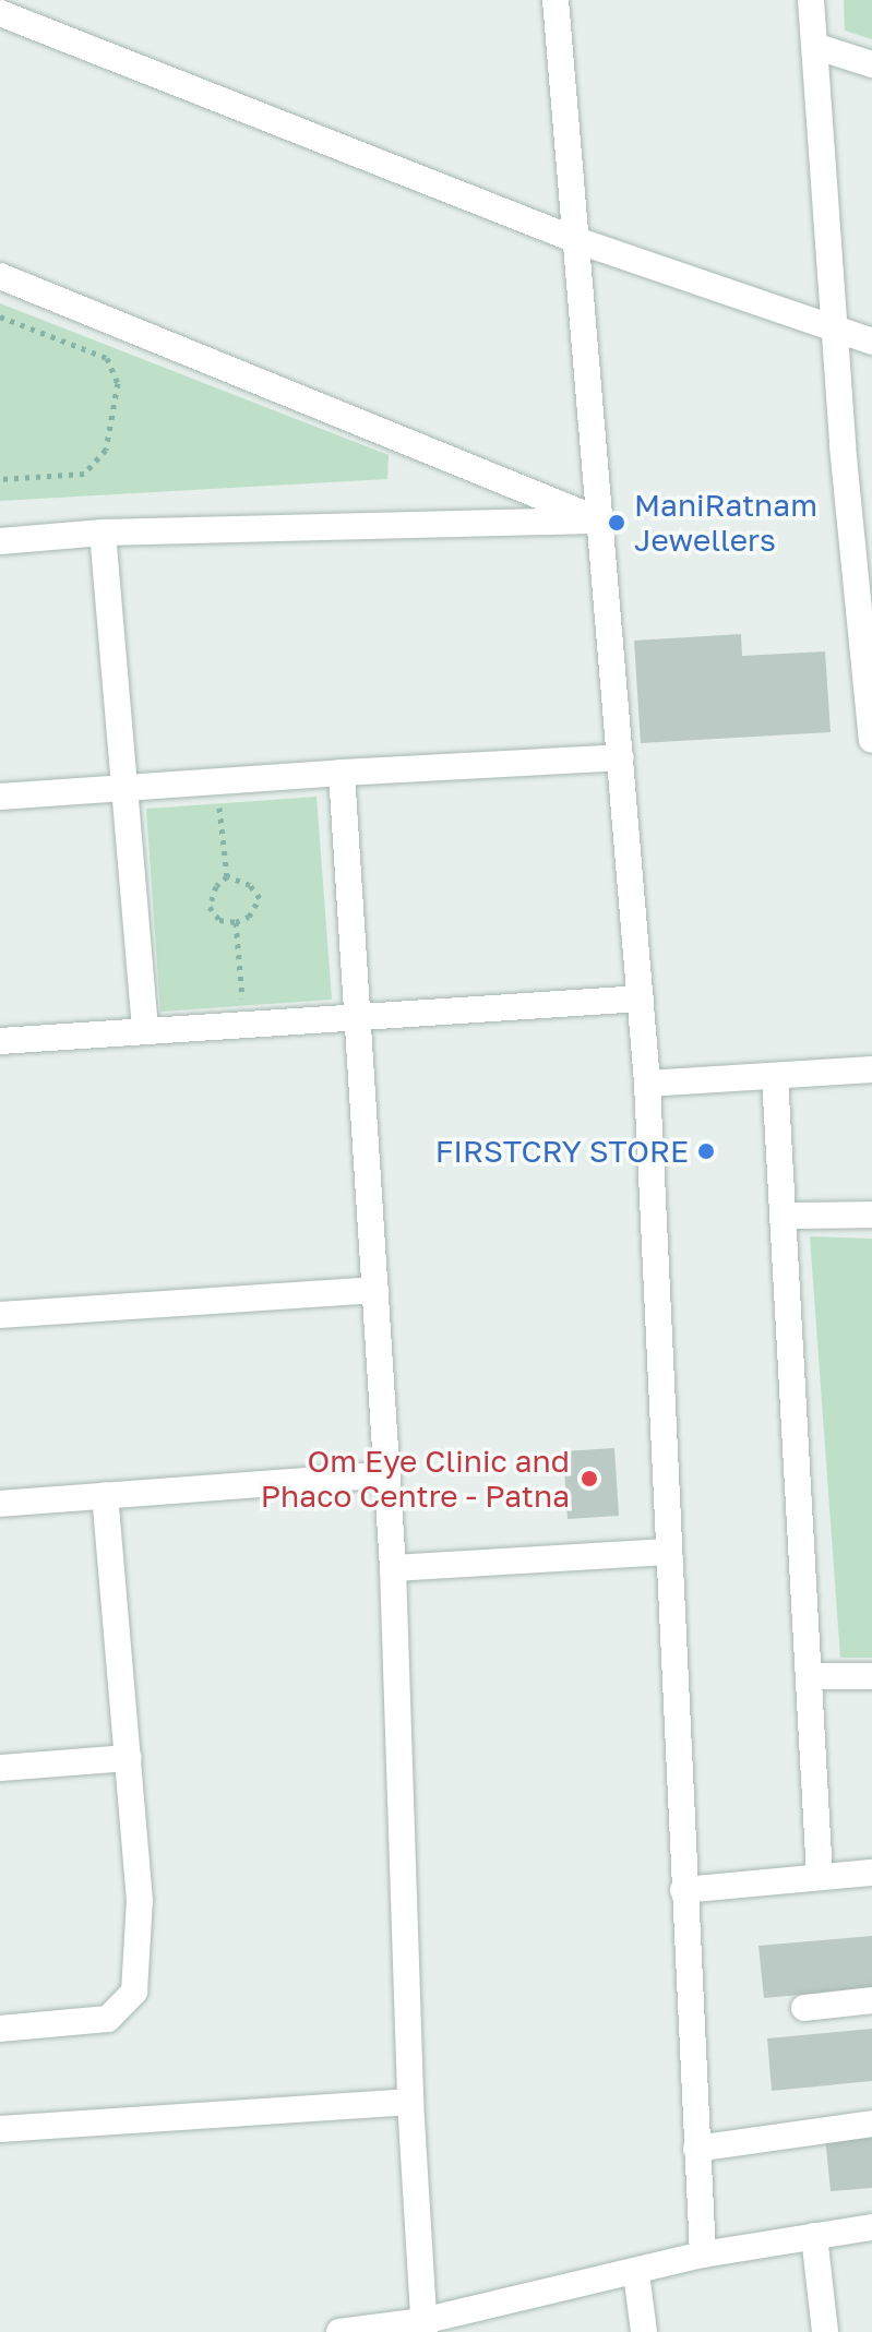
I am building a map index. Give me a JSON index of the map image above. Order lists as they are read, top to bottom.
{
  "places": ["ManiRatnam Jewellers", "FIRSTCRY STORE", "Om Eye Clinic and Phaco Centre - Patna"]
}
